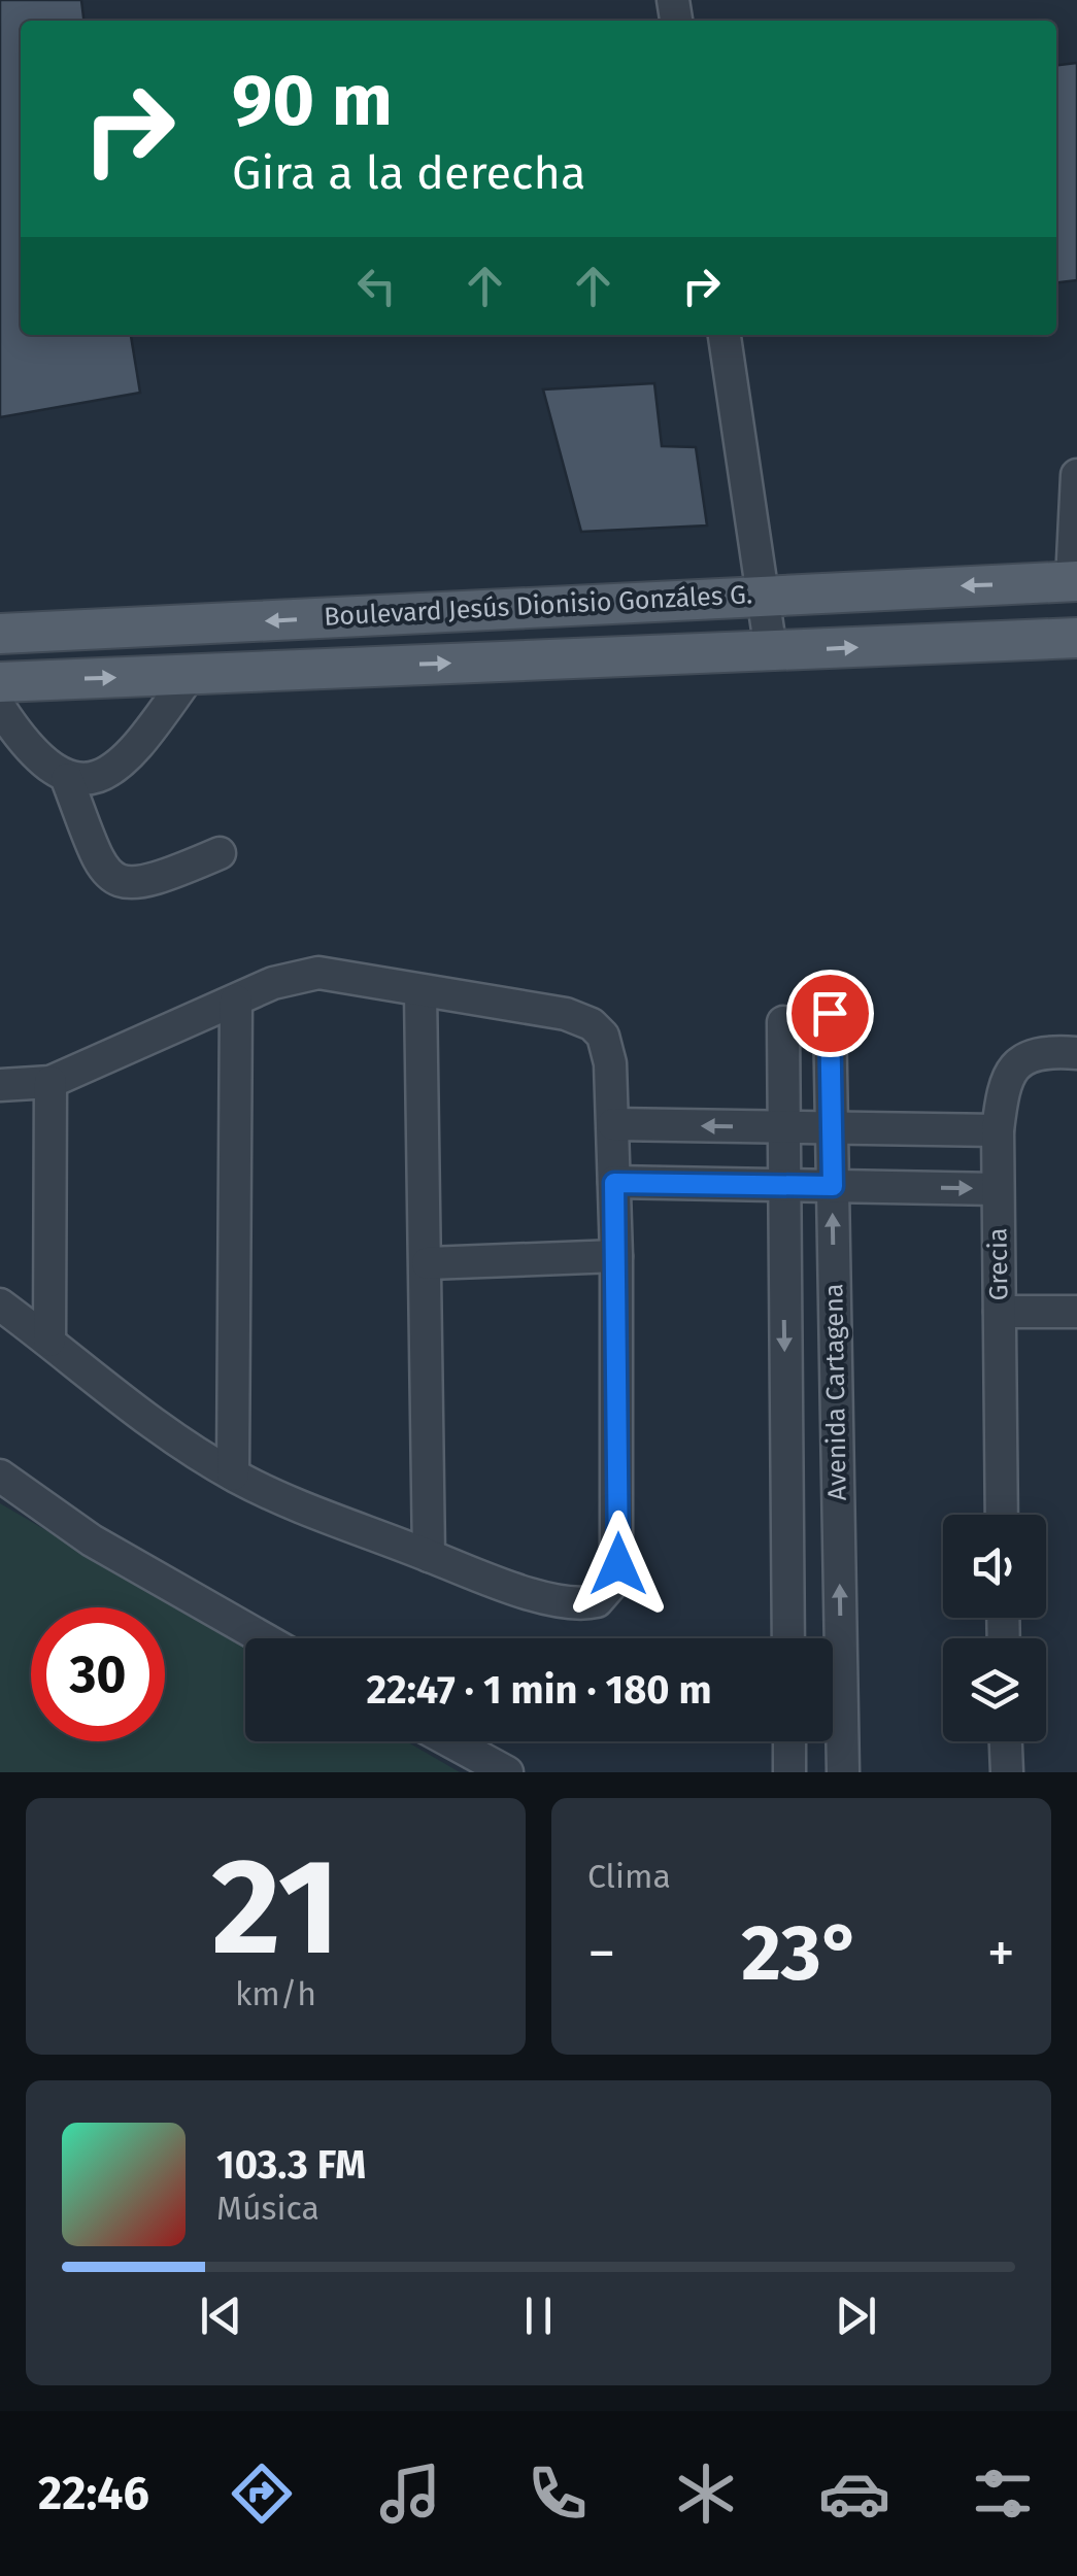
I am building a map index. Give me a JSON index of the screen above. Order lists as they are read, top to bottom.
{
  "streets": {
    "main road": ["Boulevard Jesús Dionisio Gonzáles G."],
    "street": ["Grecia", "Avenida Cartagena"]
  },
  "page": {
    "turn": ["90 m", "Gira a la derecha"],
    "limit": "30",
    "trip": "22:47 · 1 min · 180 m",
    "tile": [
      ["21", "km/h"],
      "Clima"
    ],
    "heat": ["−", "23°", "+"],
    "song": ["103.3 FM", "Música"],
    "tabs": "22:46"
  }
}
